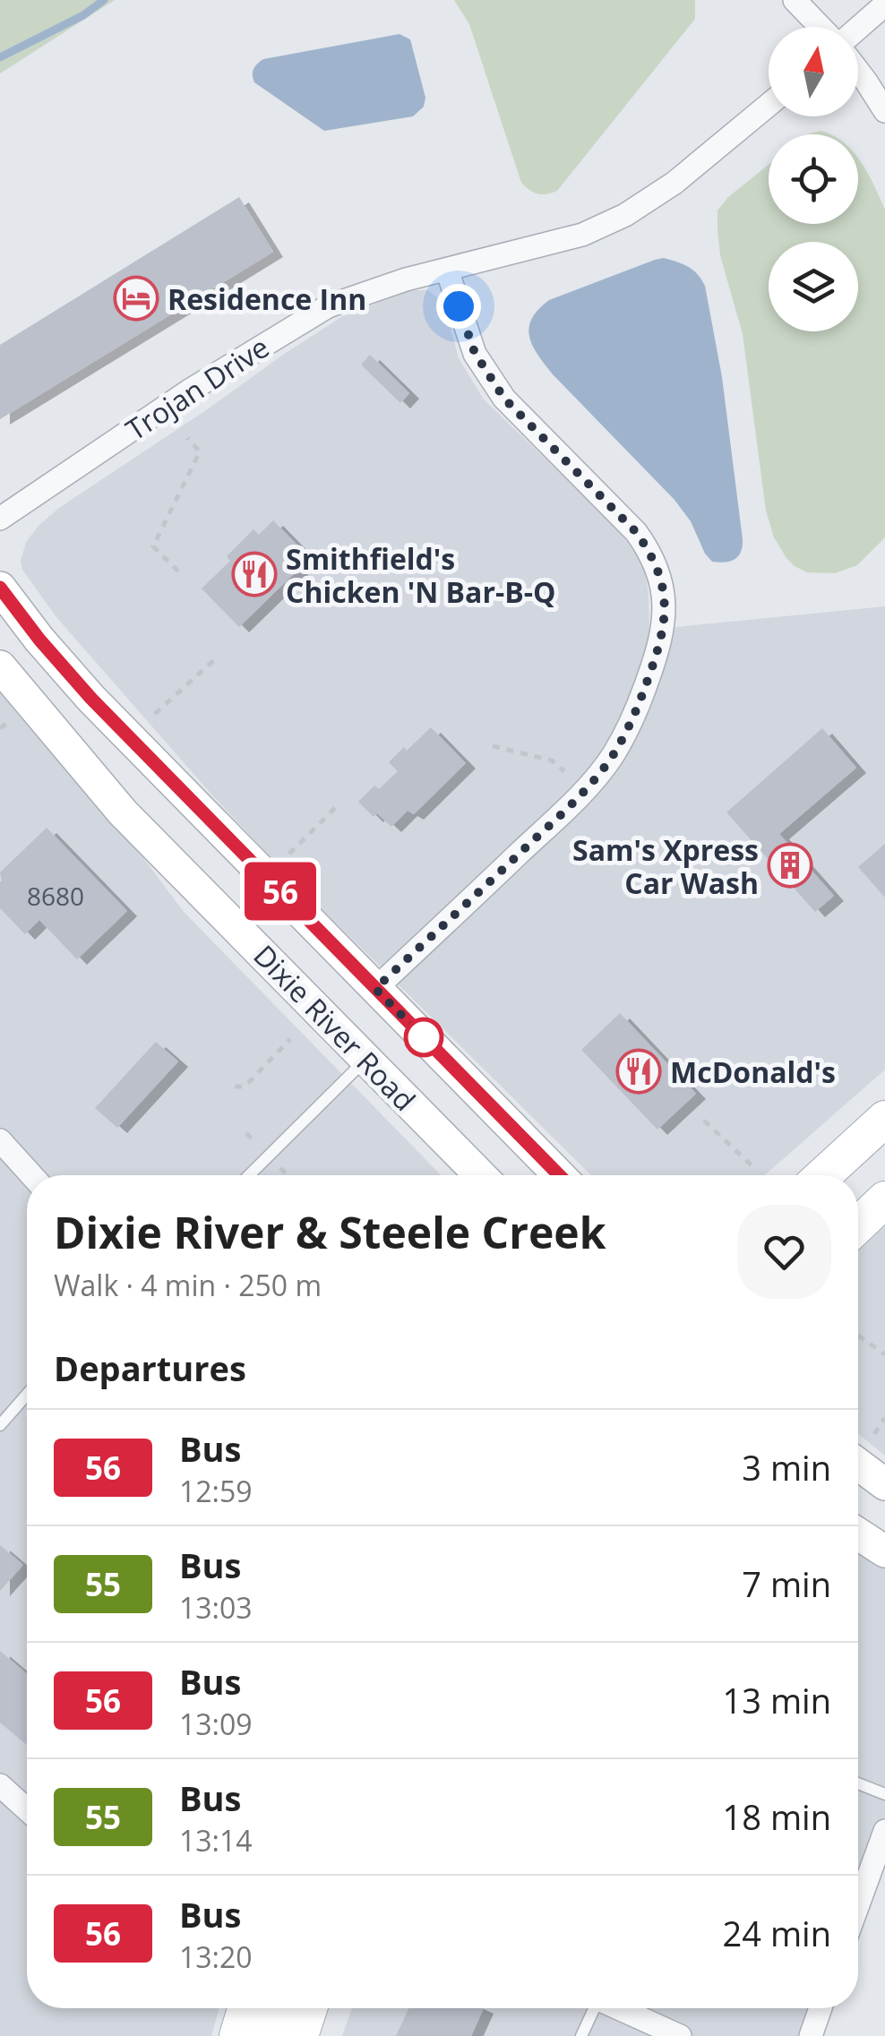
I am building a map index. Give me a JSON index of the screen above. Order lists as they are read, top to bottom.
{
  "streets": {
    "street": ["Trojan Drive", "Dixie River Road"]
  },
  "places": {
    "hotel": ["Residence Inn"],
    "restaurant": ["Smithfield's Chicken 'N Bar-B-Q", "McDonald's"],
    "building": ["Sam's Xpress Car Wash"]
  },
  "lines": ["bus line 56"],
  "house_numbers": ["8680"],
  "north": "top",
  "page": {
    "on_map": "56",
    "heading": [
      ["Dixie River & Steele Creek", "Walk · 4 min · 250 m"],
      "Departures"
    ],
    "list": [
      {
        "mark": "56",
        "name": "Bus",
        "note": "12:59",
        "value": "3 min"
      },
      {
        "mark": "55",
        "name": "Bus",
        "note": "13:03",
        "value": "7 min"
      },
      {
        "mark": "56",
        "name": "Bus",
        "note": "13:09",
        "value": "13 min"
      },
      {
        "mark": "55",
        "name": "Bus",
        "note": "13:14",
        "value": "18 min"
      },
      {
        "mark": "56",
        "name": "Bus",
        "note": "13:20",
        "value": "24 min"
      }
    ]
  }
}
